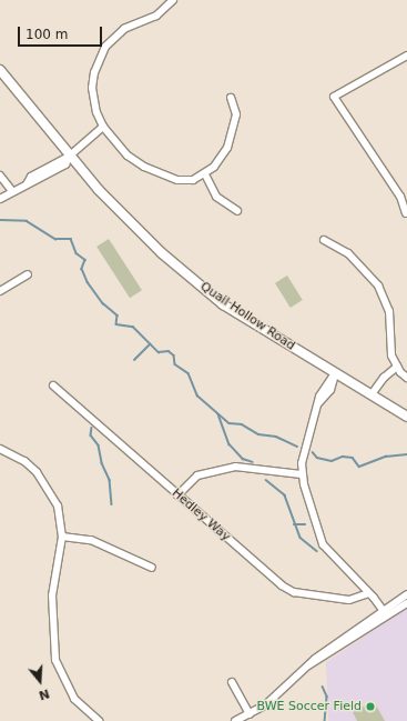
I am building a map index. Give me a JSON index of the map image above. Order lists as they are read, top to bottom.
{
  "streets": {
    "main road": ["Quail Hollow Road"],
    "street": ["Hedley Way"]
  },
  "places": ["BWE Soccer Field"],
  "scale_bar": "100 m",
  "north": "bottom"
}
